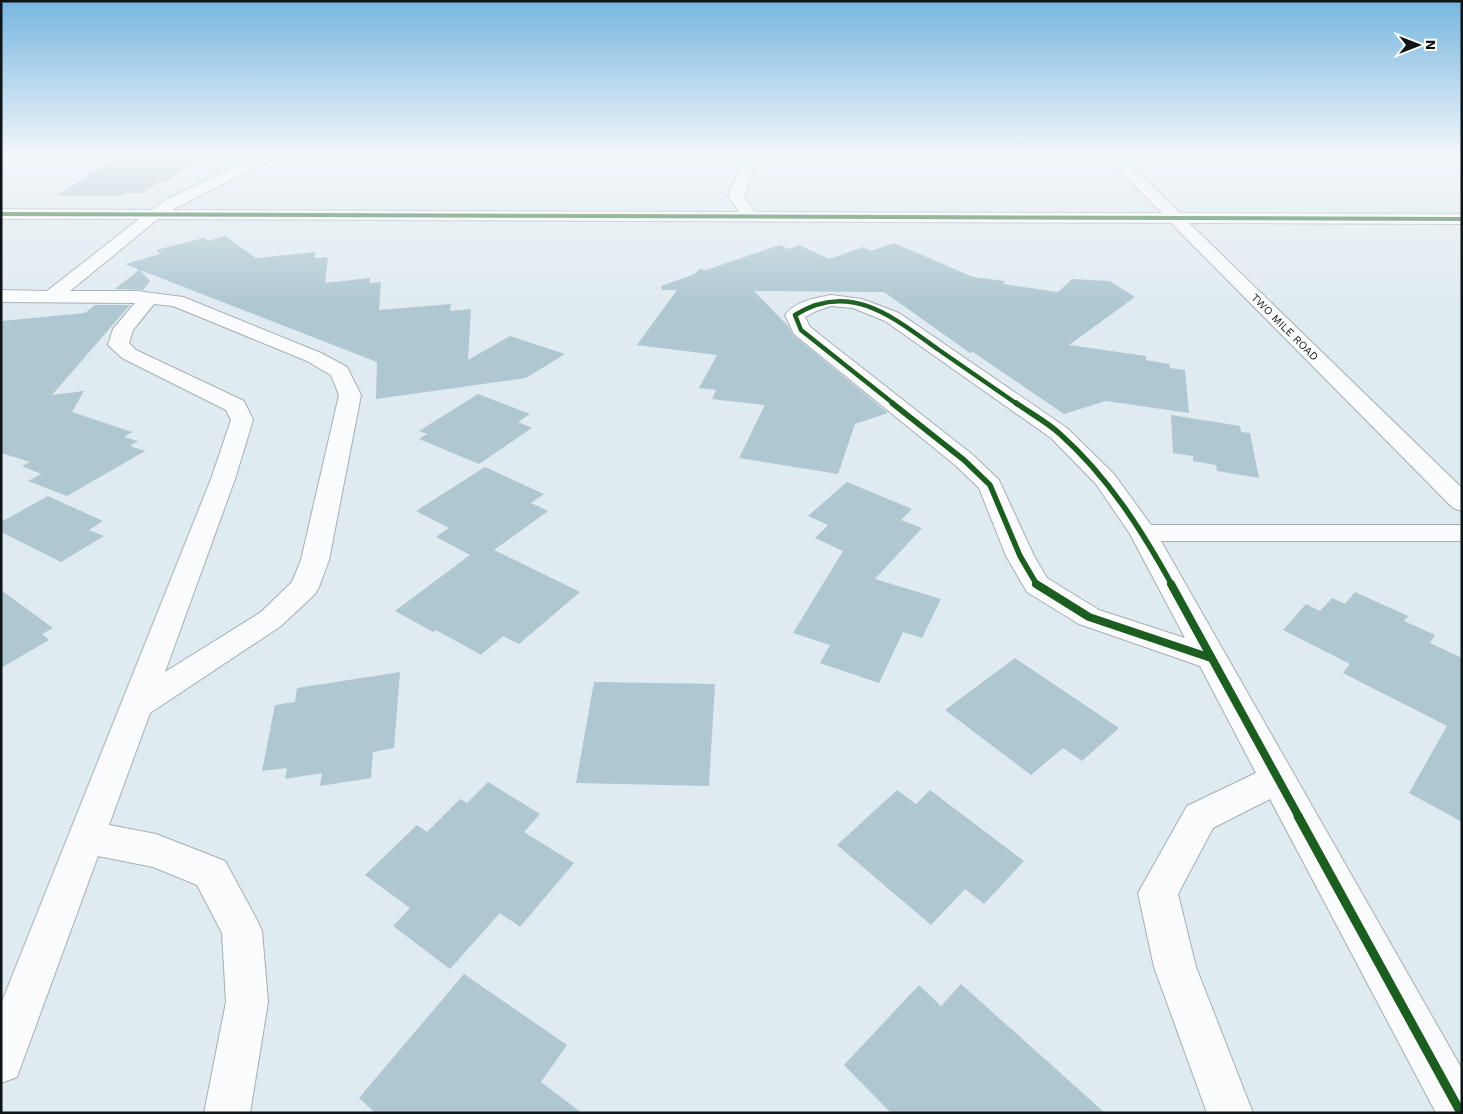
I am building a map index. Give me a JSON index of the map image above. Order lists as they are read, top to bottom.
{
  "streets": {
    "street": ["TWO MILE ROAD"]
  },
  "north": "right"
}
